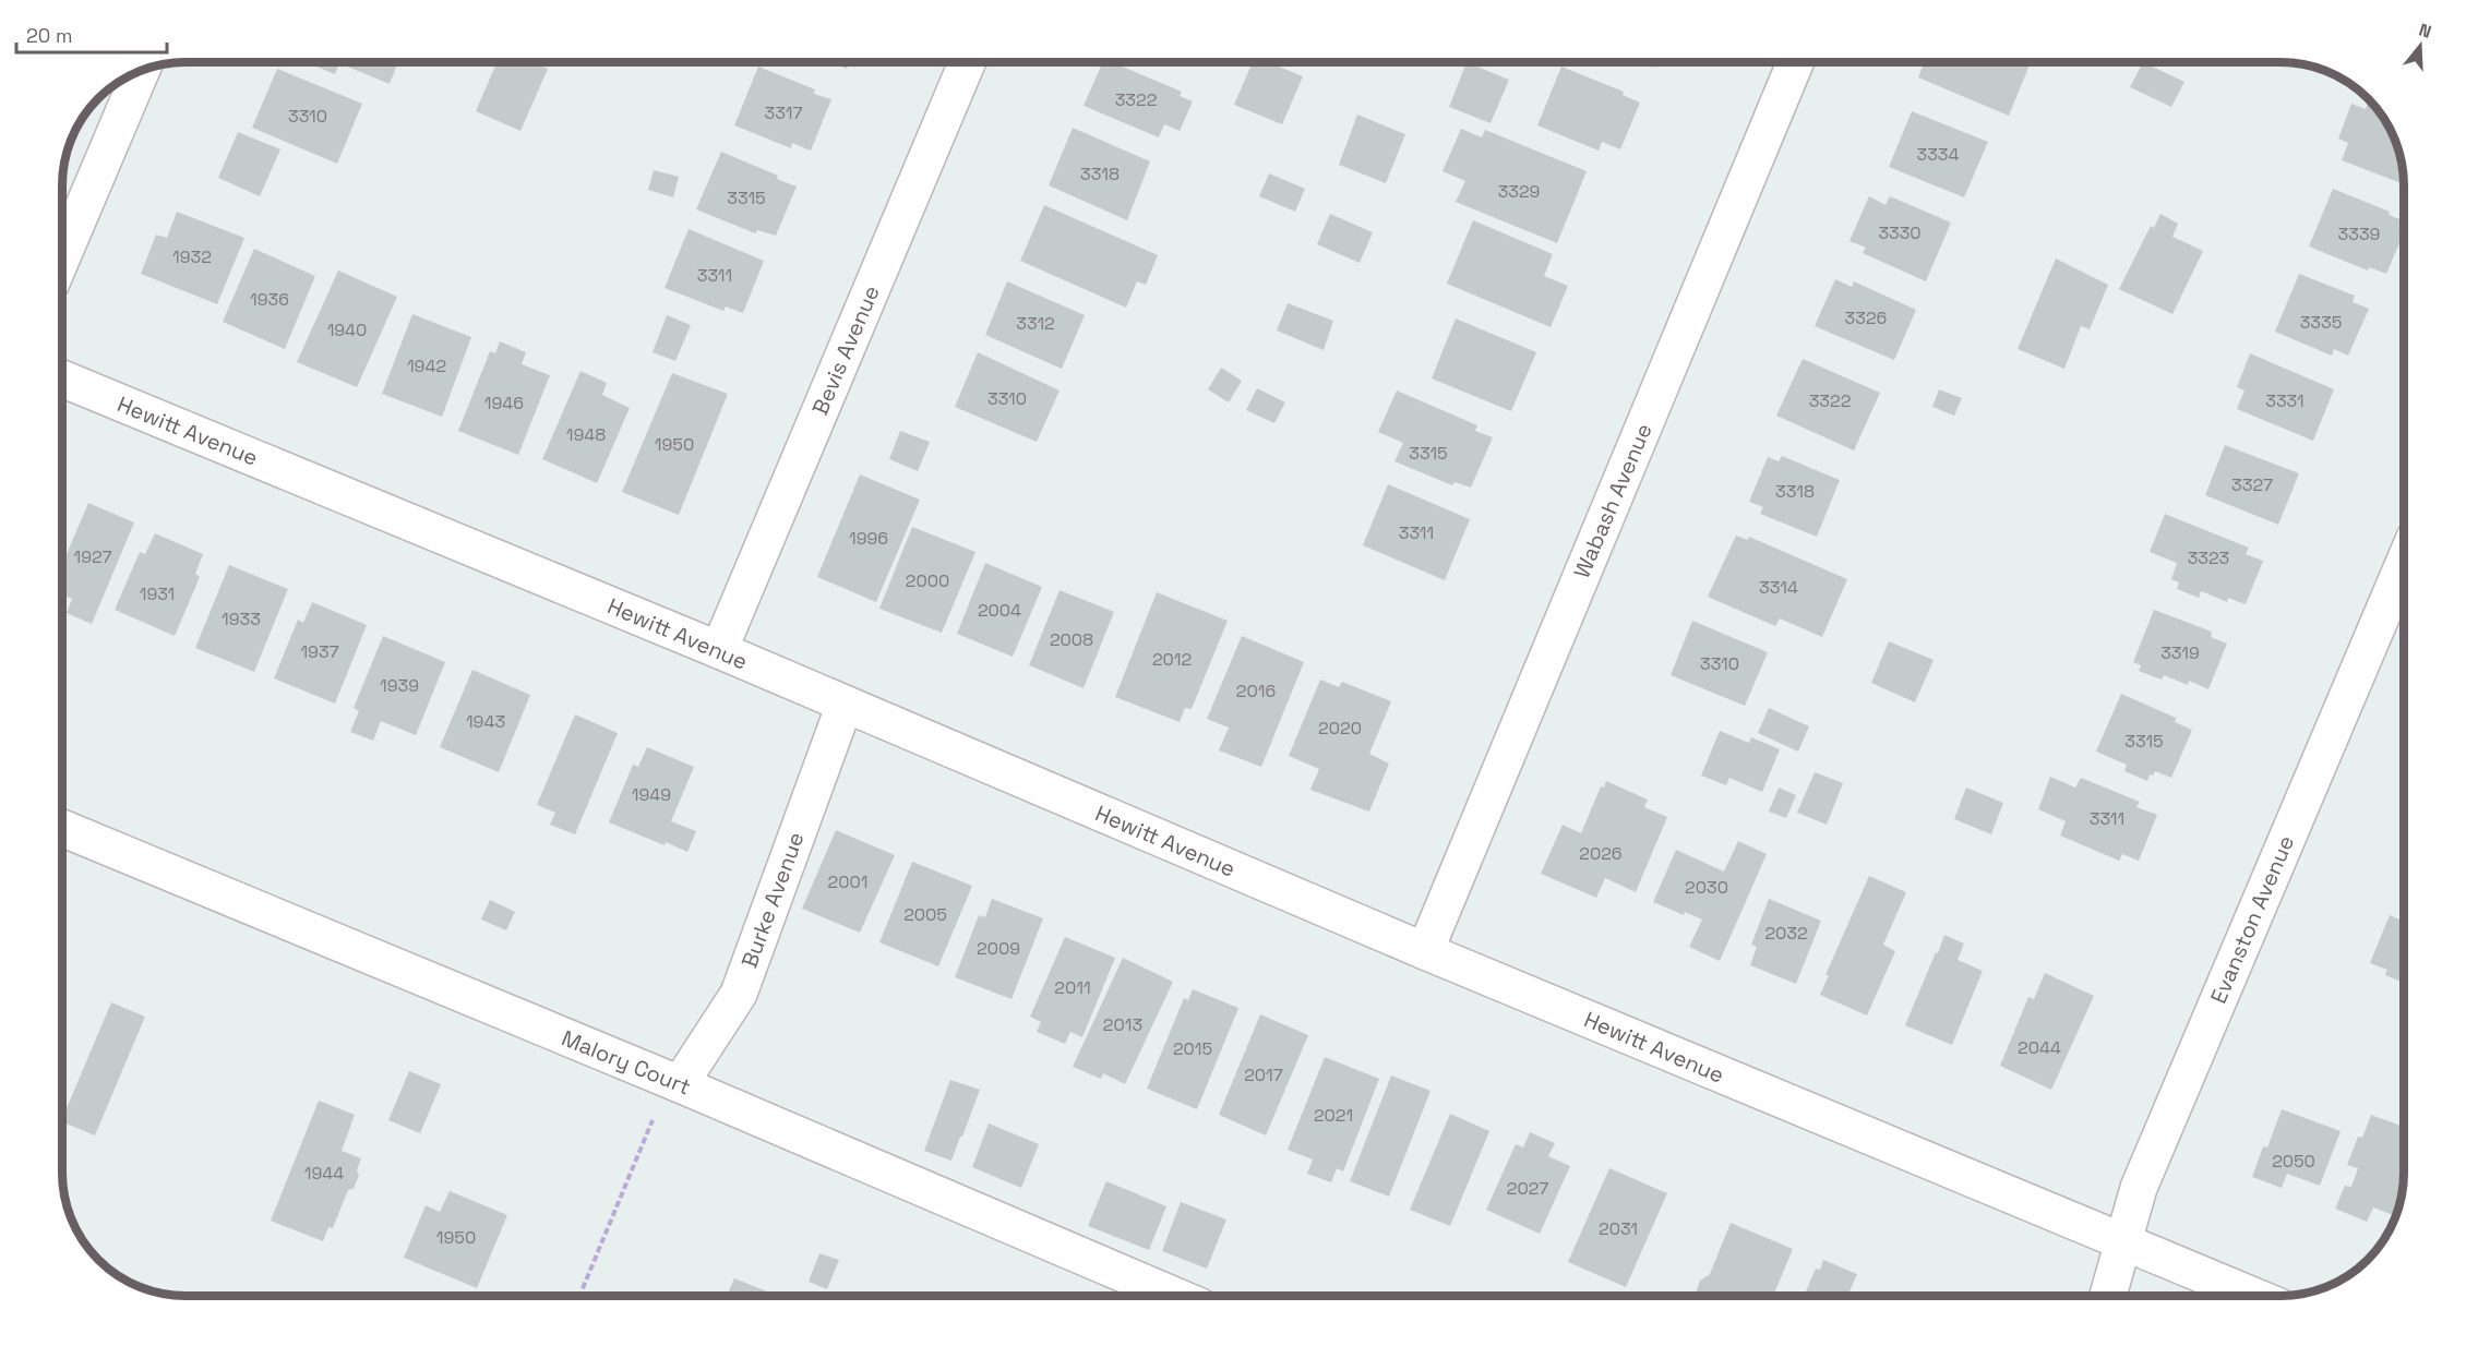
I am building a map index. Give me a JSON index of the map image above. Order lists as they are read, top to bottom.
{
  "streets": {
    "street": [
      "Bevis Avenue",
      "Hewitt Avenue",
      "Wabash Avenue",
      "Burke Avenue",
      "Evanston Avenue",
      "Malory Court"
    ]
  },
  "crossings": [
    ["Bevis Avenue", "Hewitt Avenue"],
    ["Hewitt Avenue", "Wabash Avenue"],
    ["Hewitt Avenue", "Burke Avenue"],
    ["Hewitt Avenue", "Evanston Avenue"],
    ["Burke Avenue", "Malory Court"]
  ],
  "house_numbers": [
    "3322",
    "3317",
    "3310",
    "3334",
    "3318",
    "3329",
    "3315",
    "3330",
    "3339",
    "1932",
    "3311",
    "1936",
    "3326",
    "3335",
    "3312",
    "1940",
    "1942",
    "3310",
    "3322",
    "3331",
    "1946",
    "1948",
    "1950",
    "3315",
    "3327",
    "3318",
    "3311",
    "1996",
    "1927",
    "3323",
    "2000",
    "3314",
    "1931",
    "2004",
    "1933",
    "2008",
    "1937",
    "3319",
    "2012",
    "3310",
    "1939",
    "2016",
    "1943",
    "2020",
    "3315",
    "1949",
    "3311",
    "2026",
    "2001",
    "2030",
    "2005",
    "2032",
    "2009",
    "2011",
    "2013",
    "2044",
    "2015",
    "2017",
    "2021",
    "2050",
    "1944",
    "2027",
    "2031",
    "1950"
  ],
  "scale_bar": "20 m",
  "north": "top"
}
